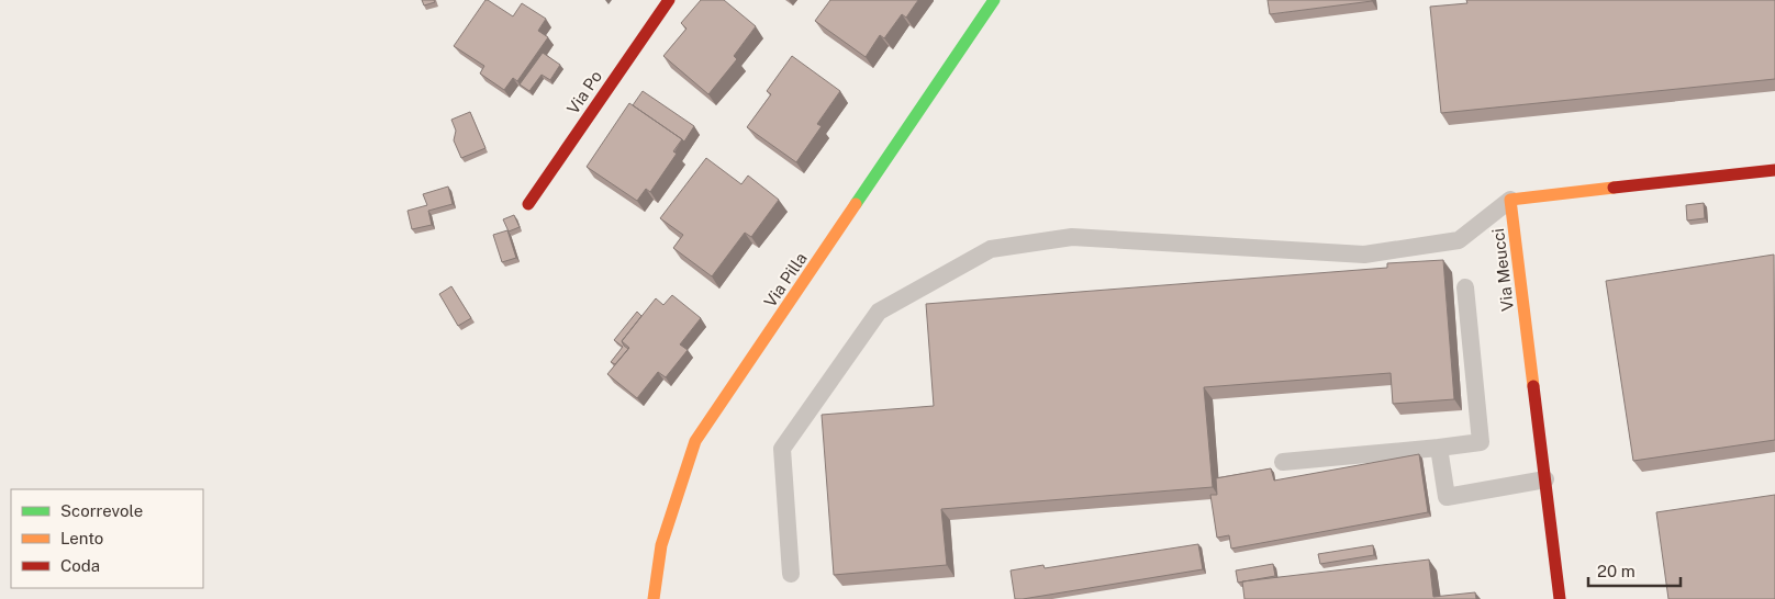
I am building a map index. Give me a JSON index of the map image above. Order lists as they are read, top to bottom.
{
  "streets": {
    "street": ["Via Po", "Via Meucci", "Via Pilla"]
  },
  "legend": ["Scorrevole", "Lento", "Coda"],
  "scale_bar": "20 m"
}
